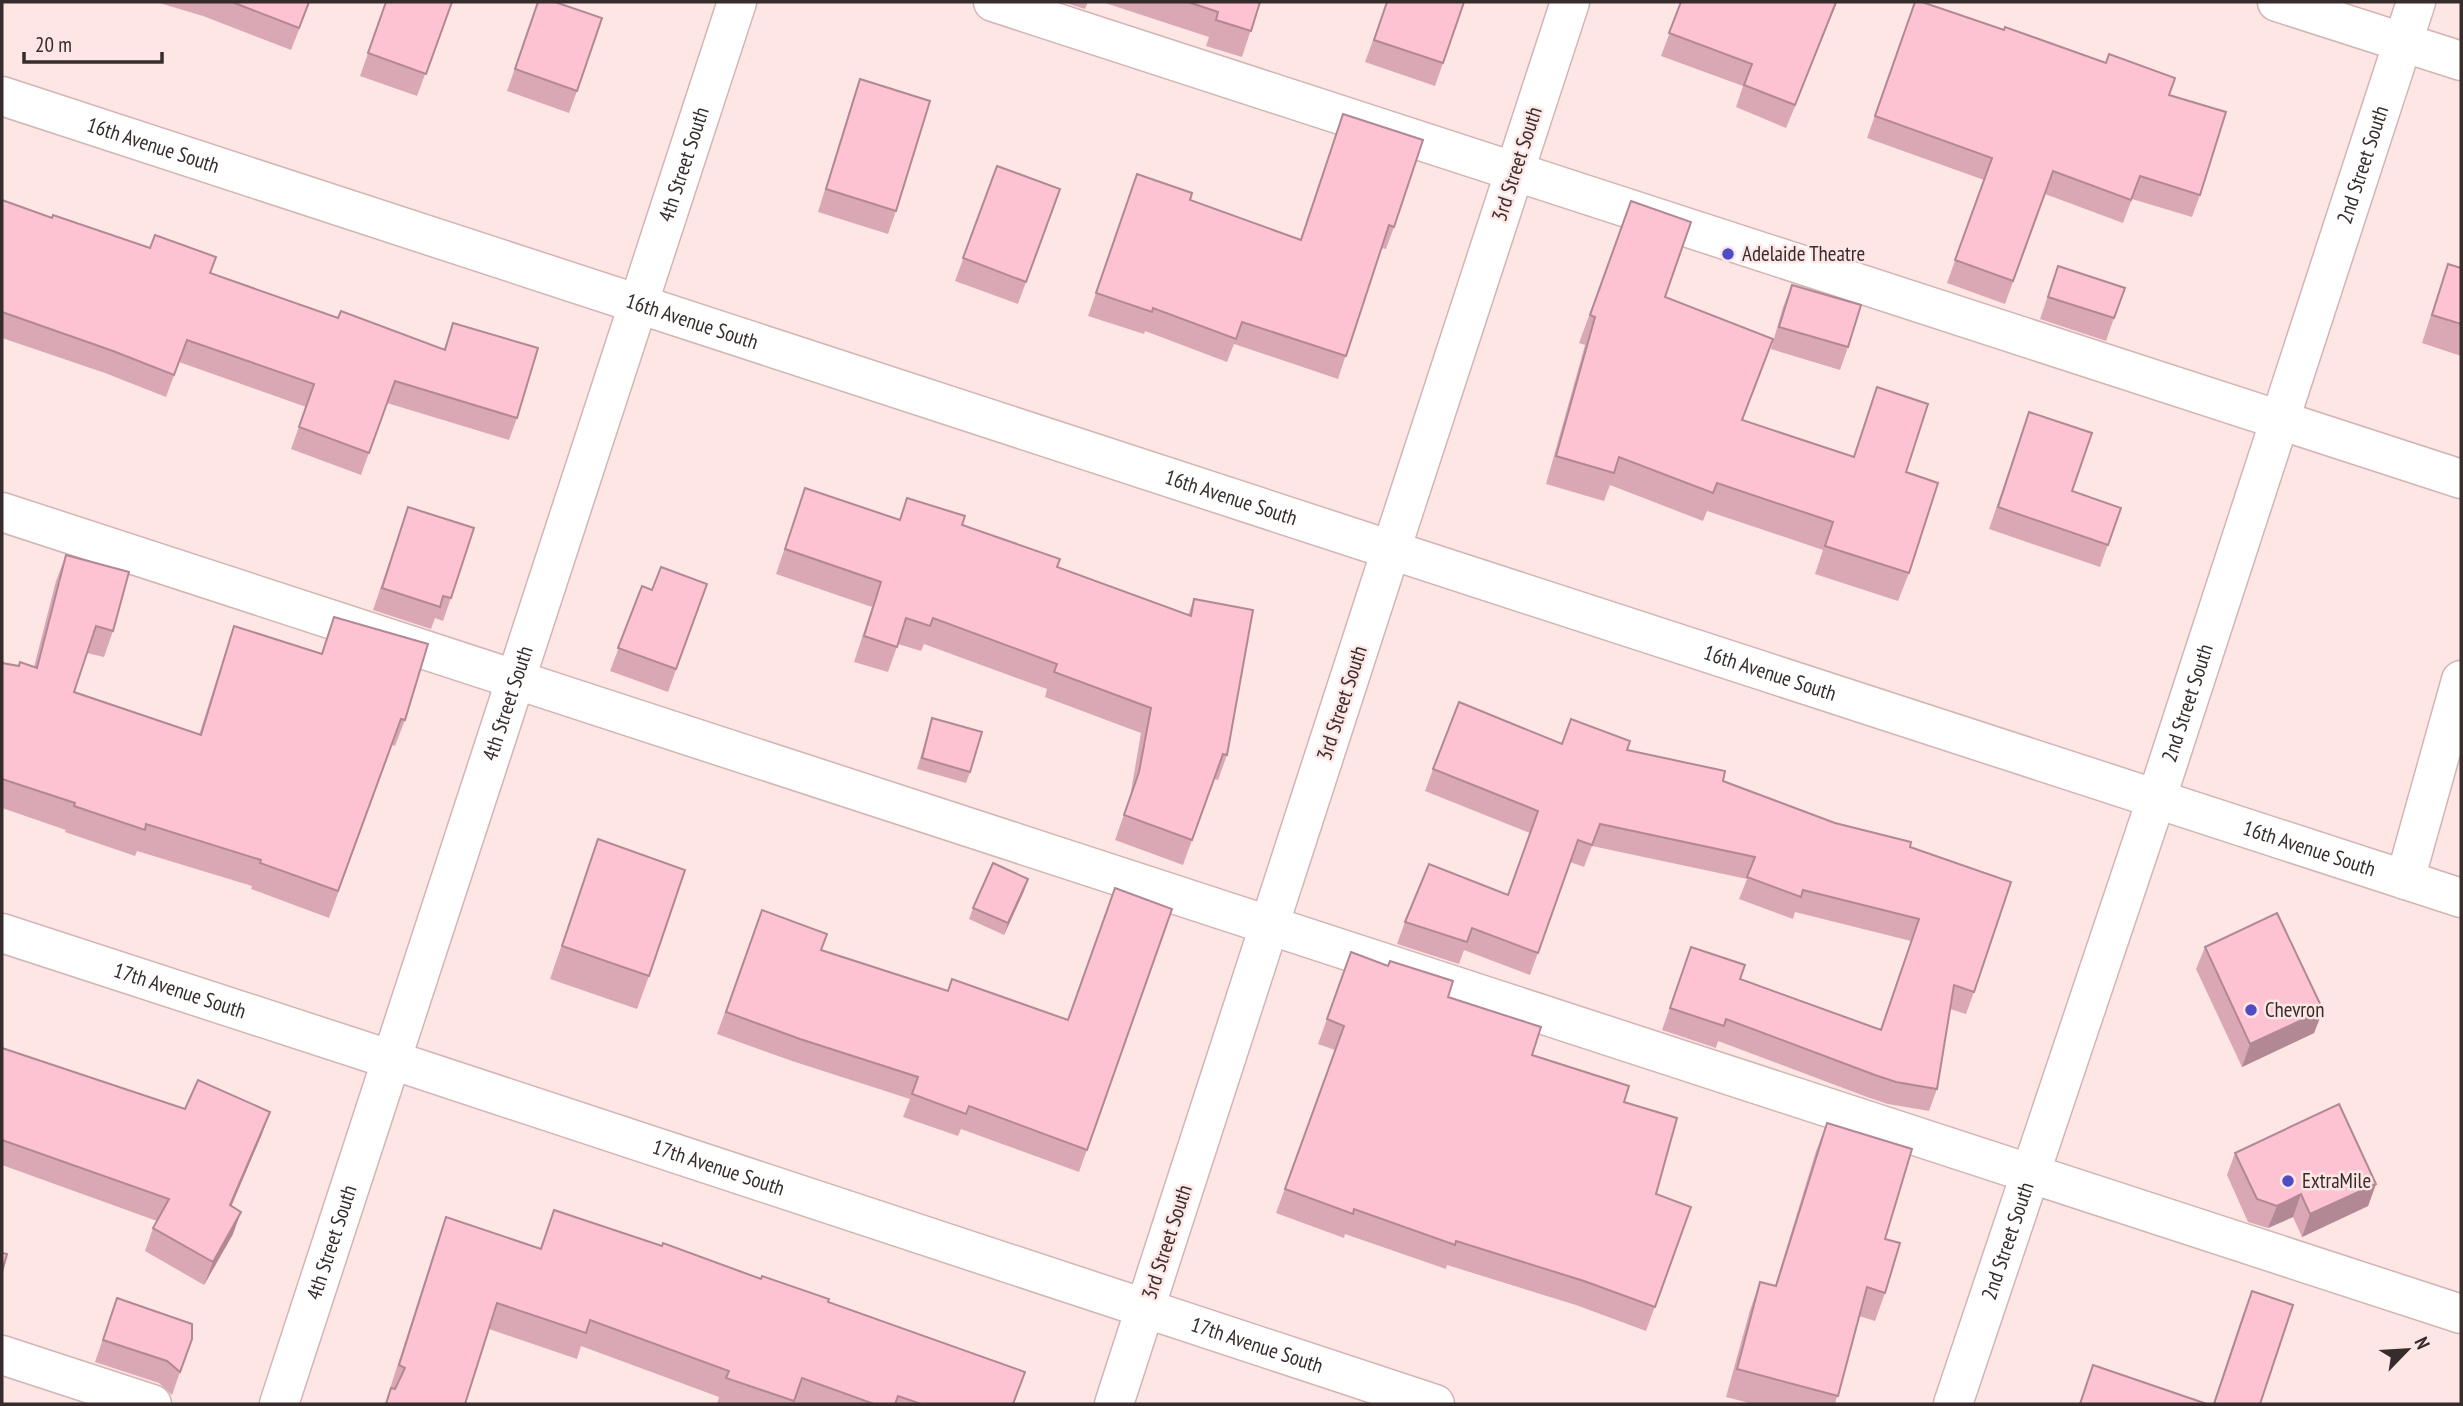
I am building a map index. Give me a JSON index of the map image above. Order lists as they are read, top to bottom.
{
  "streets": {
    "street": [
      "16th Avenue South",
      "4th Street South",
      "3rd Street South",
      "2nd Street South",
      "17th Avenue South"
    ]
  },
  "crossings": [
    ["16th Avenue South", "4th Street South"],
    ["16th Avenue South", "3rd Street South"],
    ["16th Avenue South", "2nd Street South"],
    ["4th Street South", "17th Avenue South"],
    ["3rd Street South", "17th Avenue South"]
  ],
  "places": ["Adelaide Theatre", "Chevron", "ExtraMile"],
  "scale_bar": "20 m",
  "north": "top right"
}
